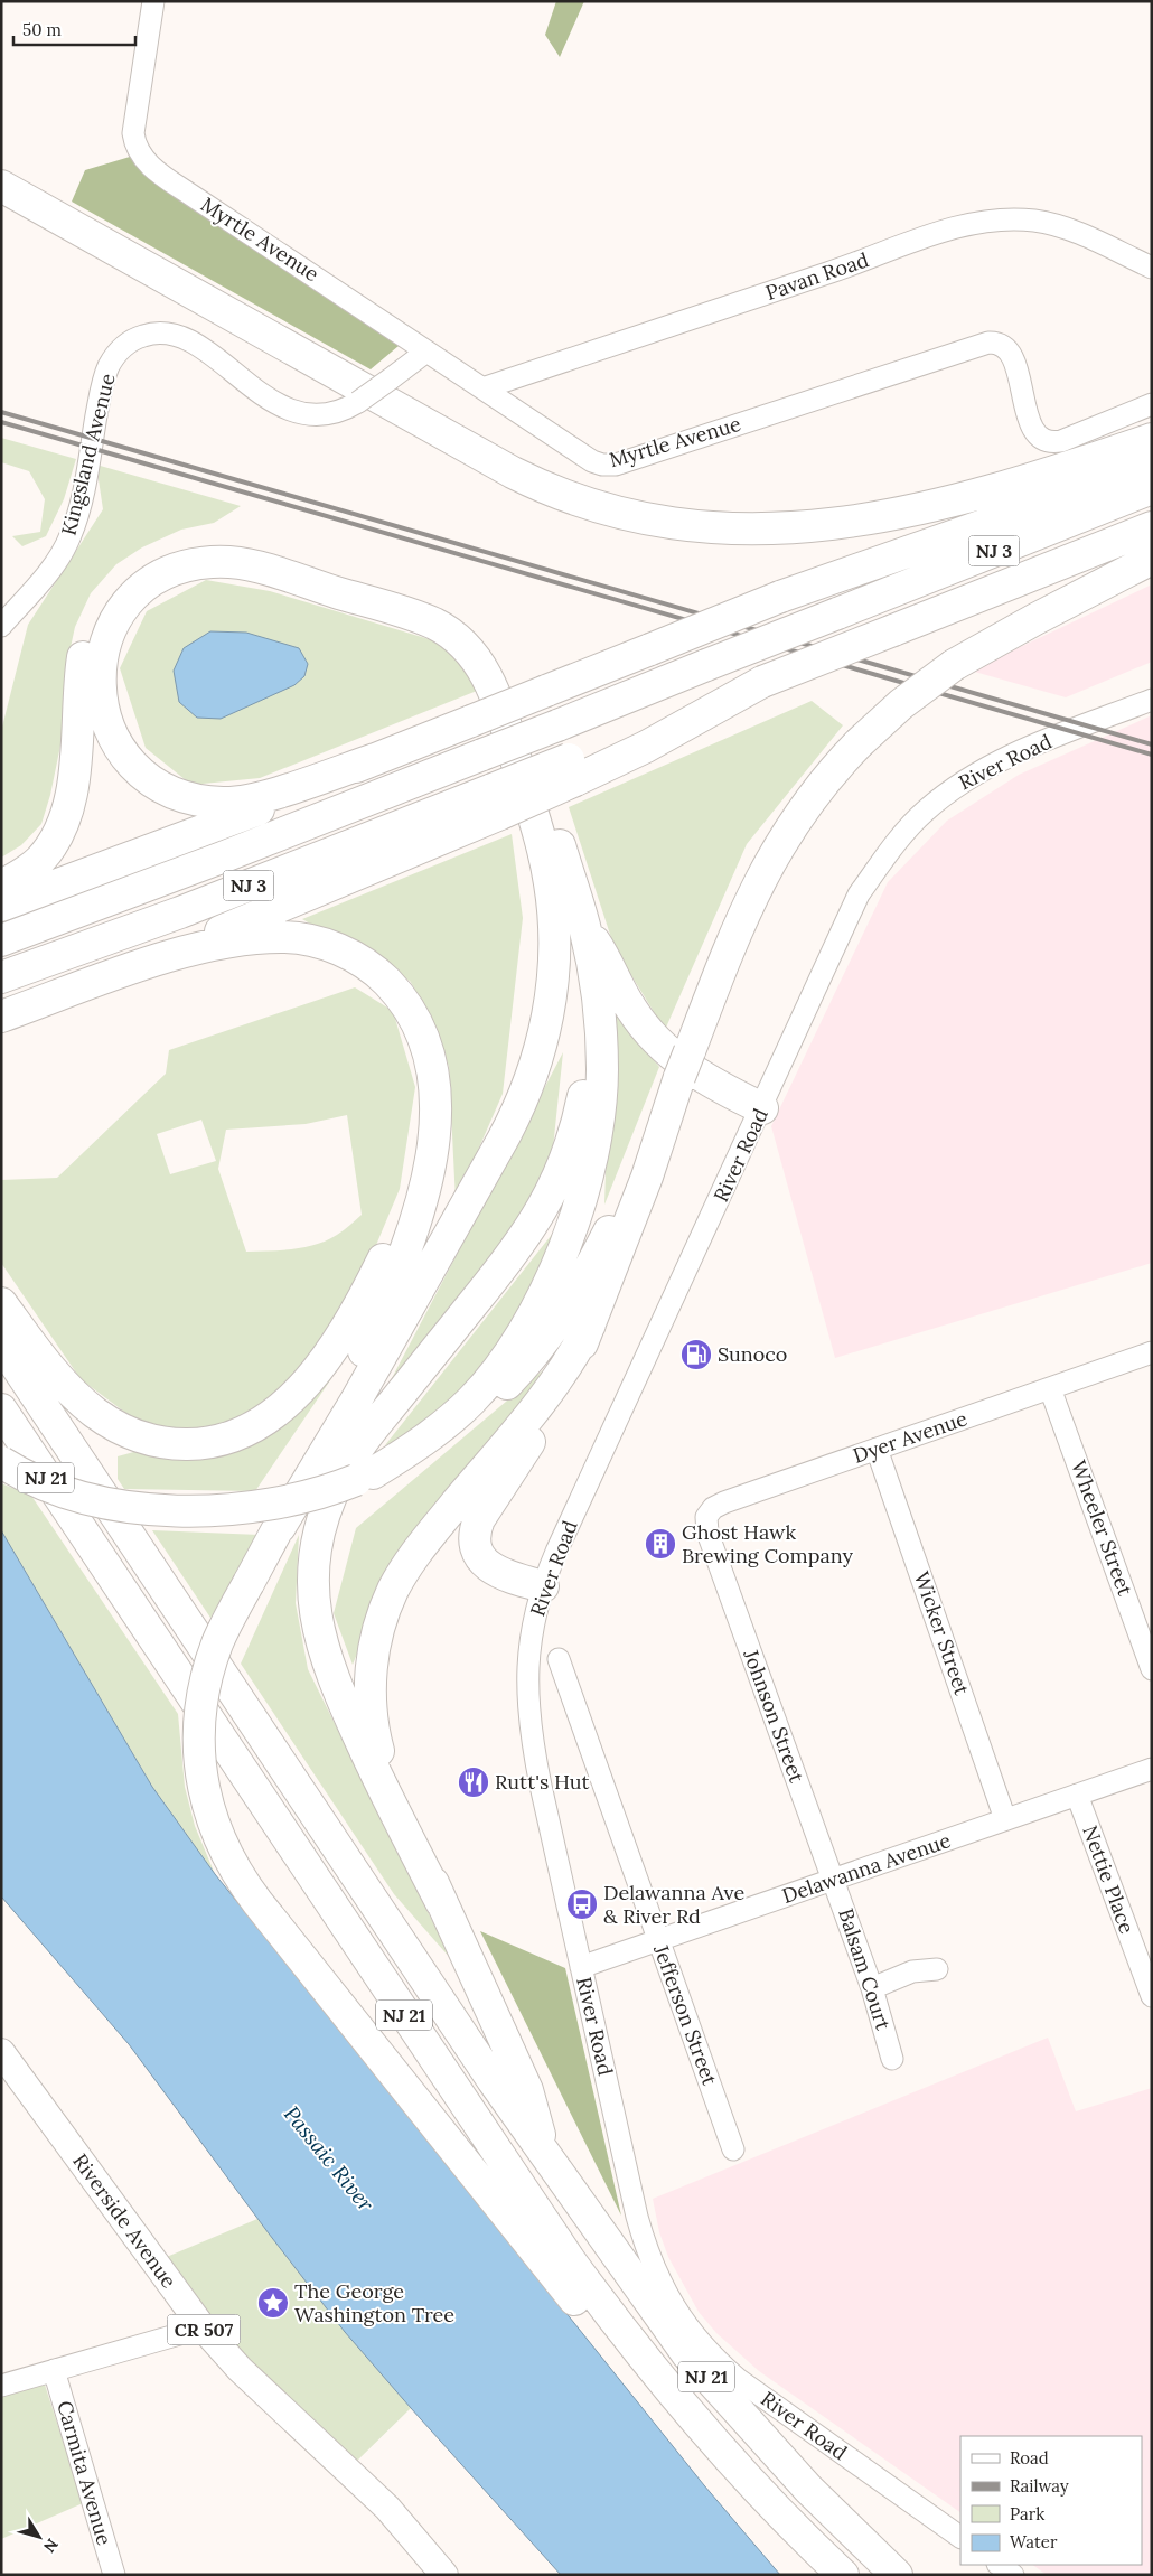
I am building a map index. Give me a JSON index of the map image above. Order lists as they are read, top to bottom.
{
  "streets": {
    "highway": ["NJ 3", "NJ 21"],
    "main road": ["Riverside Avenue", "CR 507"],
    "street": [
      "Myrtle Avenue",
      "Pavan Road",
      "Kingsland Avenue",
      "River Road",
      "Dyer Avenue",
      "Wheeler Street",
      "Wicker Street",
      "Johnson Street",
      "Delawanna Avenue",
      "Nettie Place",
      "Balsam Court",
      "Jefferson Street",
      "Carmita Avenue"
    ]
  },
  "crossings": [
    ["Myrtle Avenue", "Pavan Road"],
    ["Myrtle Avenue", "Kingsland Avenue"],
    ["River Road", "Delawanna Avenue"],
    ["Dyer Avenue", "Wheeler Street"],
    ["Dyer Avenue", "Wicker Street"],
    ["Dyer Avenue", "Johnson Street"],
    ["Wicker Street", "Delawanna Avenue"],
    ["Johnson Street", "Delawanna Avenue"],
    ["Johnson Street", "Balsam Court"],
    ["Delawanna Avenue", "Nettie Place"],
    ["Delawanna Avenue", "Balsam Court"],
    ["Delawanna Avenue", "Jefferson Street"]
  ],
  "water": ["Passaic River"],
  "places": {
    "fuel station": ["Sunoco"],
    "building": ["Ghost Hawk Brewing Company"],
    "restaurant": ["Rutt's Hut"],
    "bus stop": ["Delawanna Ave & River Rd"],
    "place": ["The George Washington Tree"]
  },
  "legend": [
    "Road",
    "Railway",
    "Park",
    "Water"
  ],
  "scale_bar": "50 m",
  "north": "bottom right"
}
